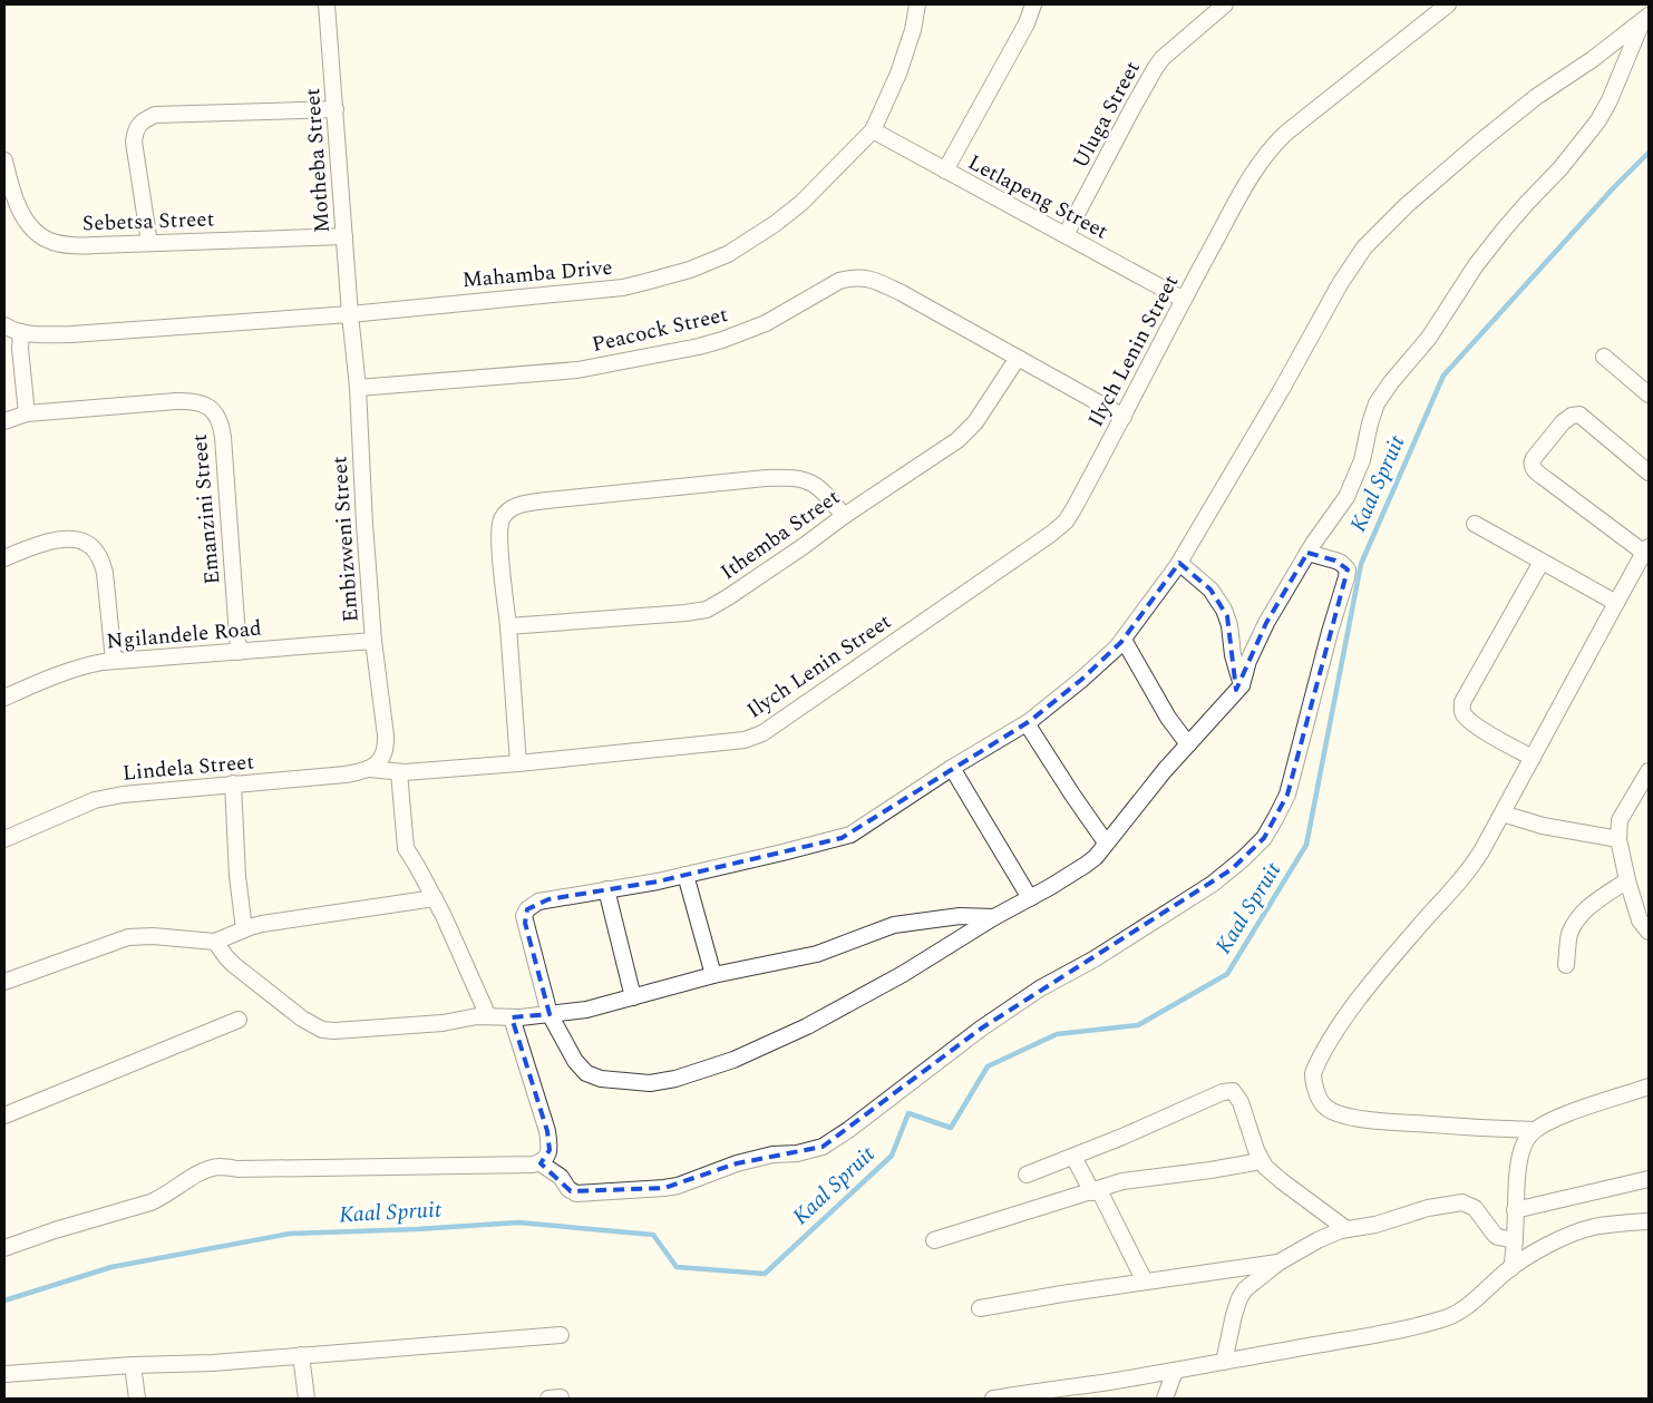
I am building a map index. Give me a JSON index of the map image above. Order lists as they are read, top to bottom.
{
  "streets": {
    "street": [
      "Uluga Street",
      "Motheba Street",
      "Letlapeng Street",
      "Sebetsa Street",
      "Mahamba Drive",
      "Peacock Street",
      "Ilych Lenin Street",
      "Emanzini Street",
      "Ithemba Street",
      "Embizweni Street",
      "Ngilandele Road",
      "Lindela Street"
    ]
  },
  "crossings": [
    ["Uluga Street", "Letlapeng Street"],
    ["Motheba Street", "Sebetsa Street"],
    ["Motheba Street", "Mahamba Drive"],
    ["Motheba Street", "Embizweni Street"],
    ["Letlapeng Street", "Mahamba Drive"],
    ["Letlapeng Street", "Ilych Lenin Street"],
    ["Mahamba Drive", "Embizweni Street"],
    ["Peacock Street", "Ilych Lenin Street"],
    ["Peacock Street", "Ithemba Street"],
    ["Peacock Street", "Embizweni Street"],
    ["Ilych Lenin Street", "Lindela Street"],
    ["Emanzini Street", "Ngilandele Road"],
    ["Embizweni Street", "Ngilandele Road"],
    ["Embizweni Street", "Lindela Street"]
  ],
  "water": ["Kaal Spruit"]
}
